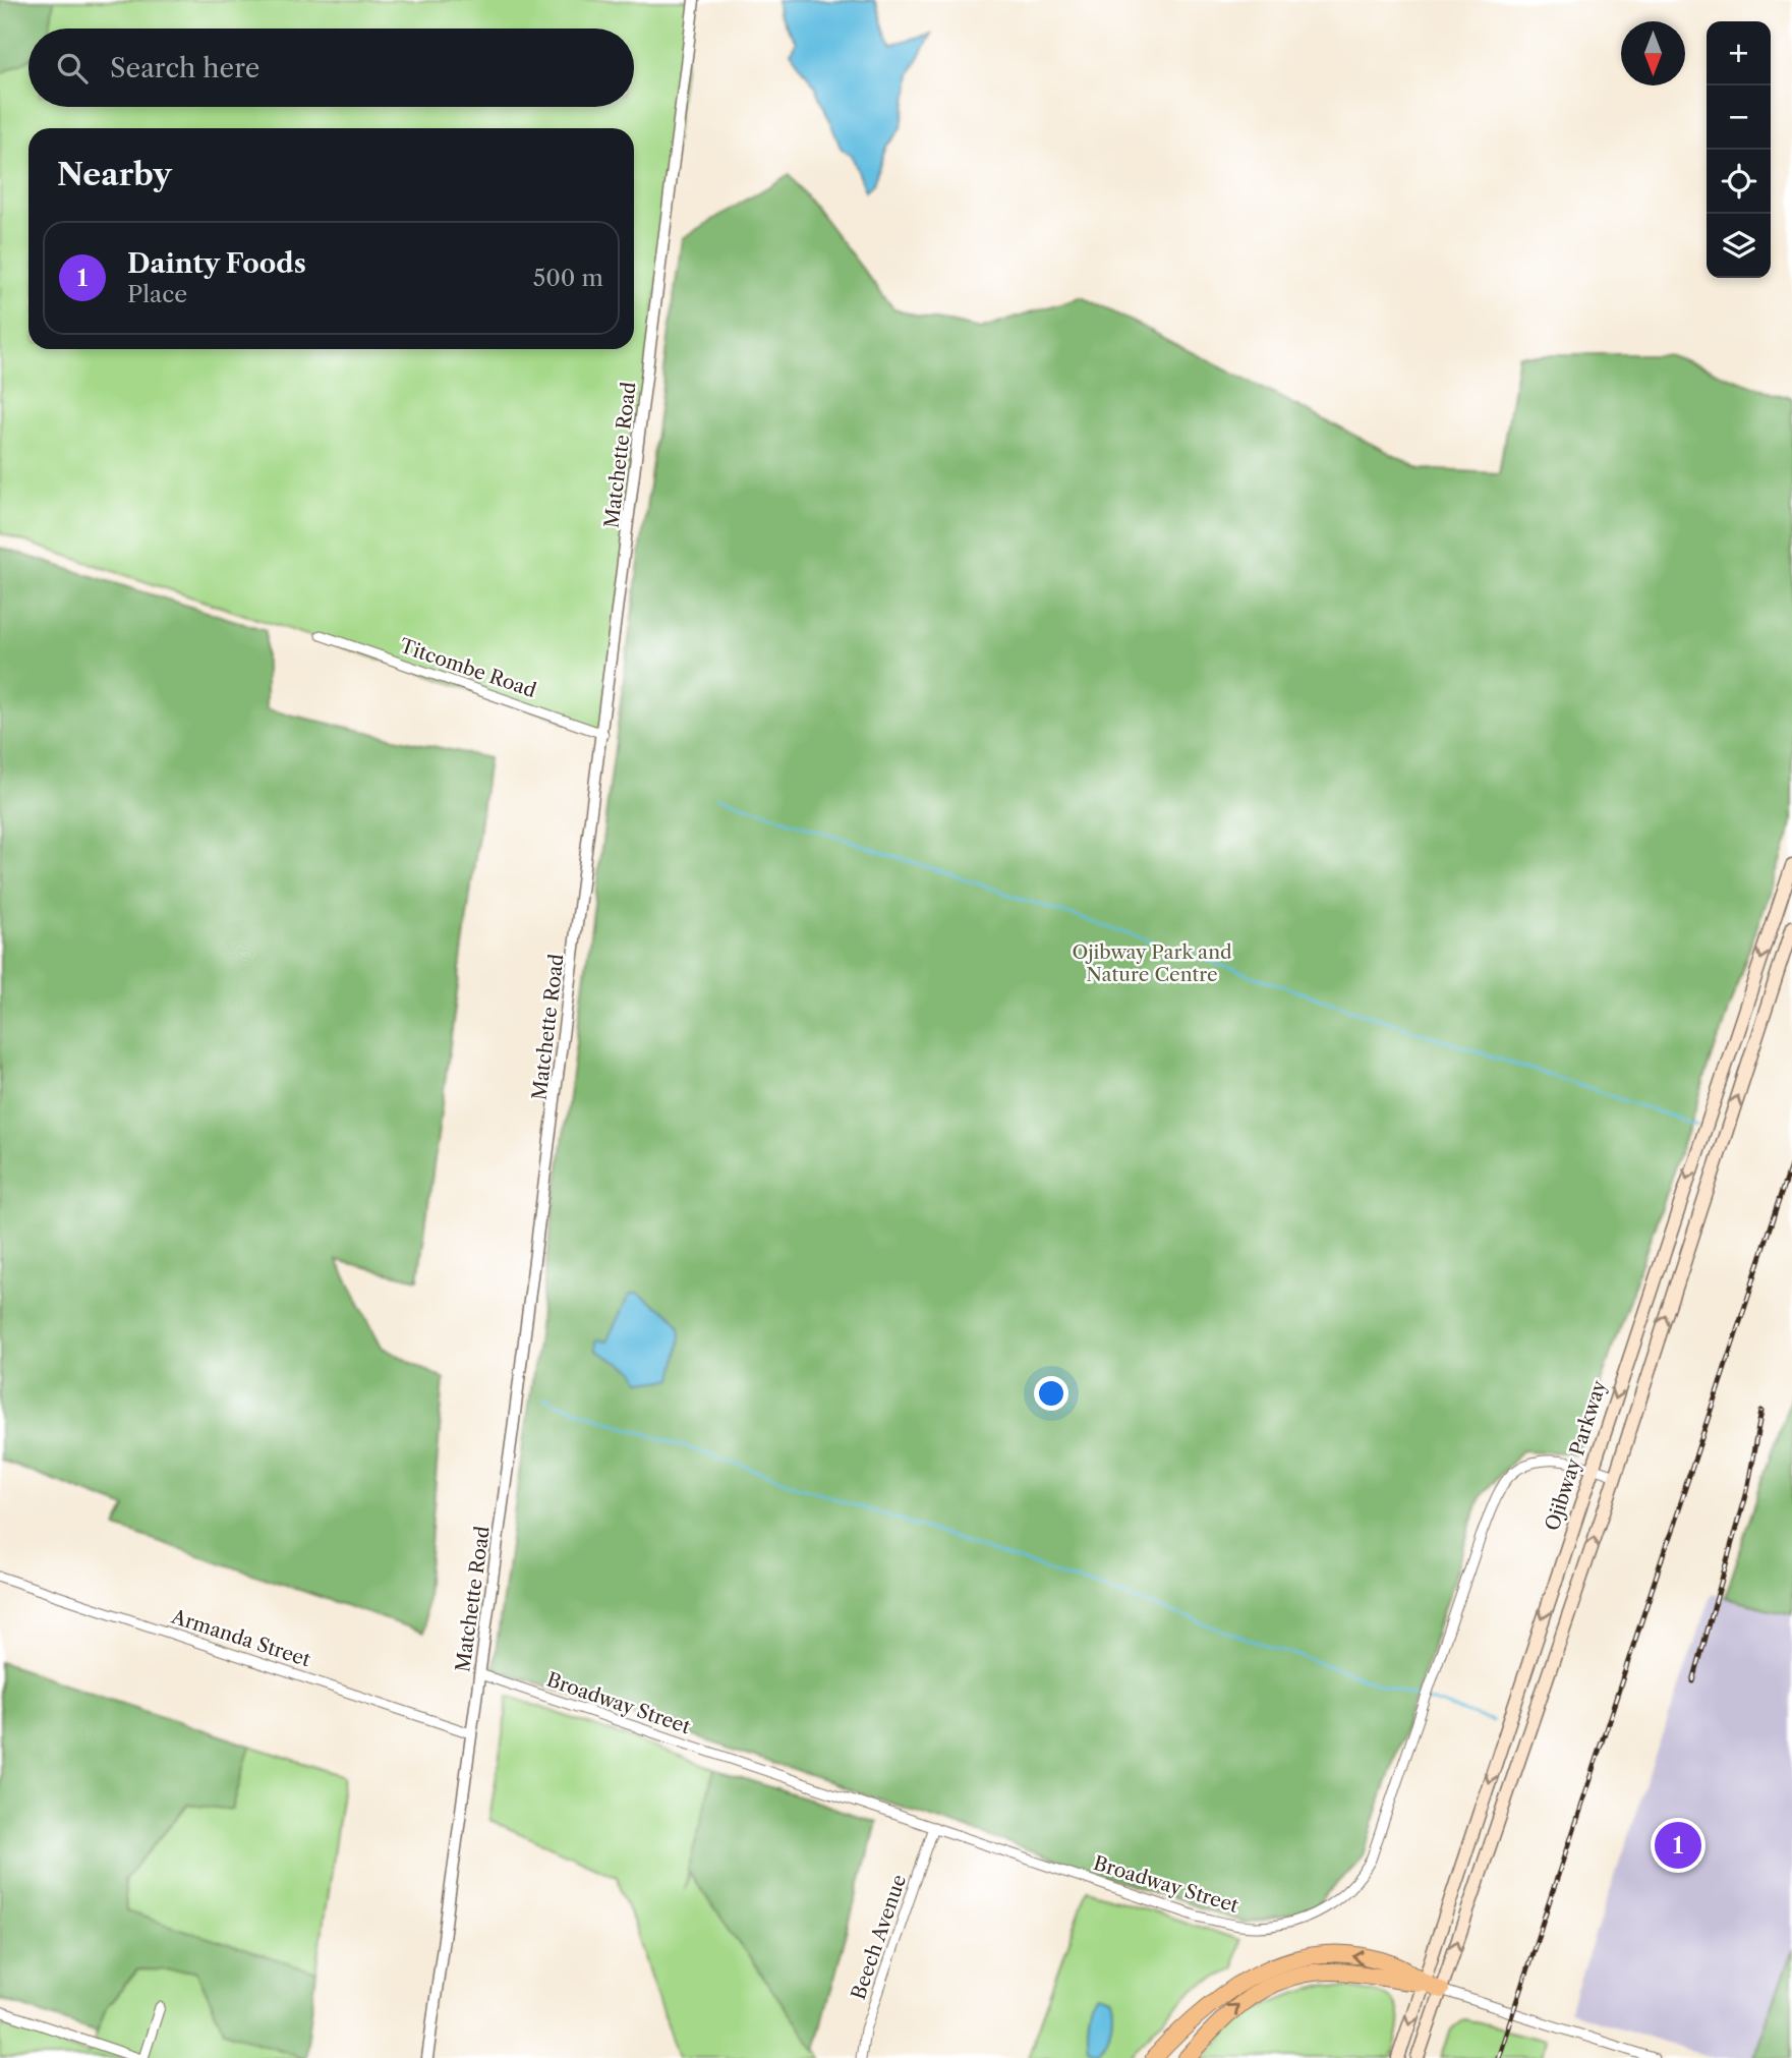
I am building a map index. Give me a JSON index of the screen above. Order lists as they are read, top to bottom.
{
  "streets": {
    "main road": ["Ojibway Parkway"],
    "street": [
      "Matchette Road",
      "Titcombe Road",
      "Armanda Street",
      "Broadway Street",
      "Beech Avenue"
    ]
  },
  "crossings": [
    ["Matchette Road", "Titcombe Road"],
    ["Matchette Road", "Armanda Street"],
    ["Matchette Road", "Broadway Street"],
    ["Ojibway Parkway", "Broadway Street"],
    ["Broadway Street", "Beech Avenue"]
  ],
  "parks": ["Ojibway Park and Nature Centre"],
  "north": "bottom",
  "page": {
    "map_buttons": ["+", "−"],
    "search": "Search here",
    "heading": "Nearby",
    "list": [
      {
        "mark": "1",
        "name": "Dainty Foods",
        "note": "Place",
        "value": "500 m"
      }
    ],
    "pins": "1"
  }
}
